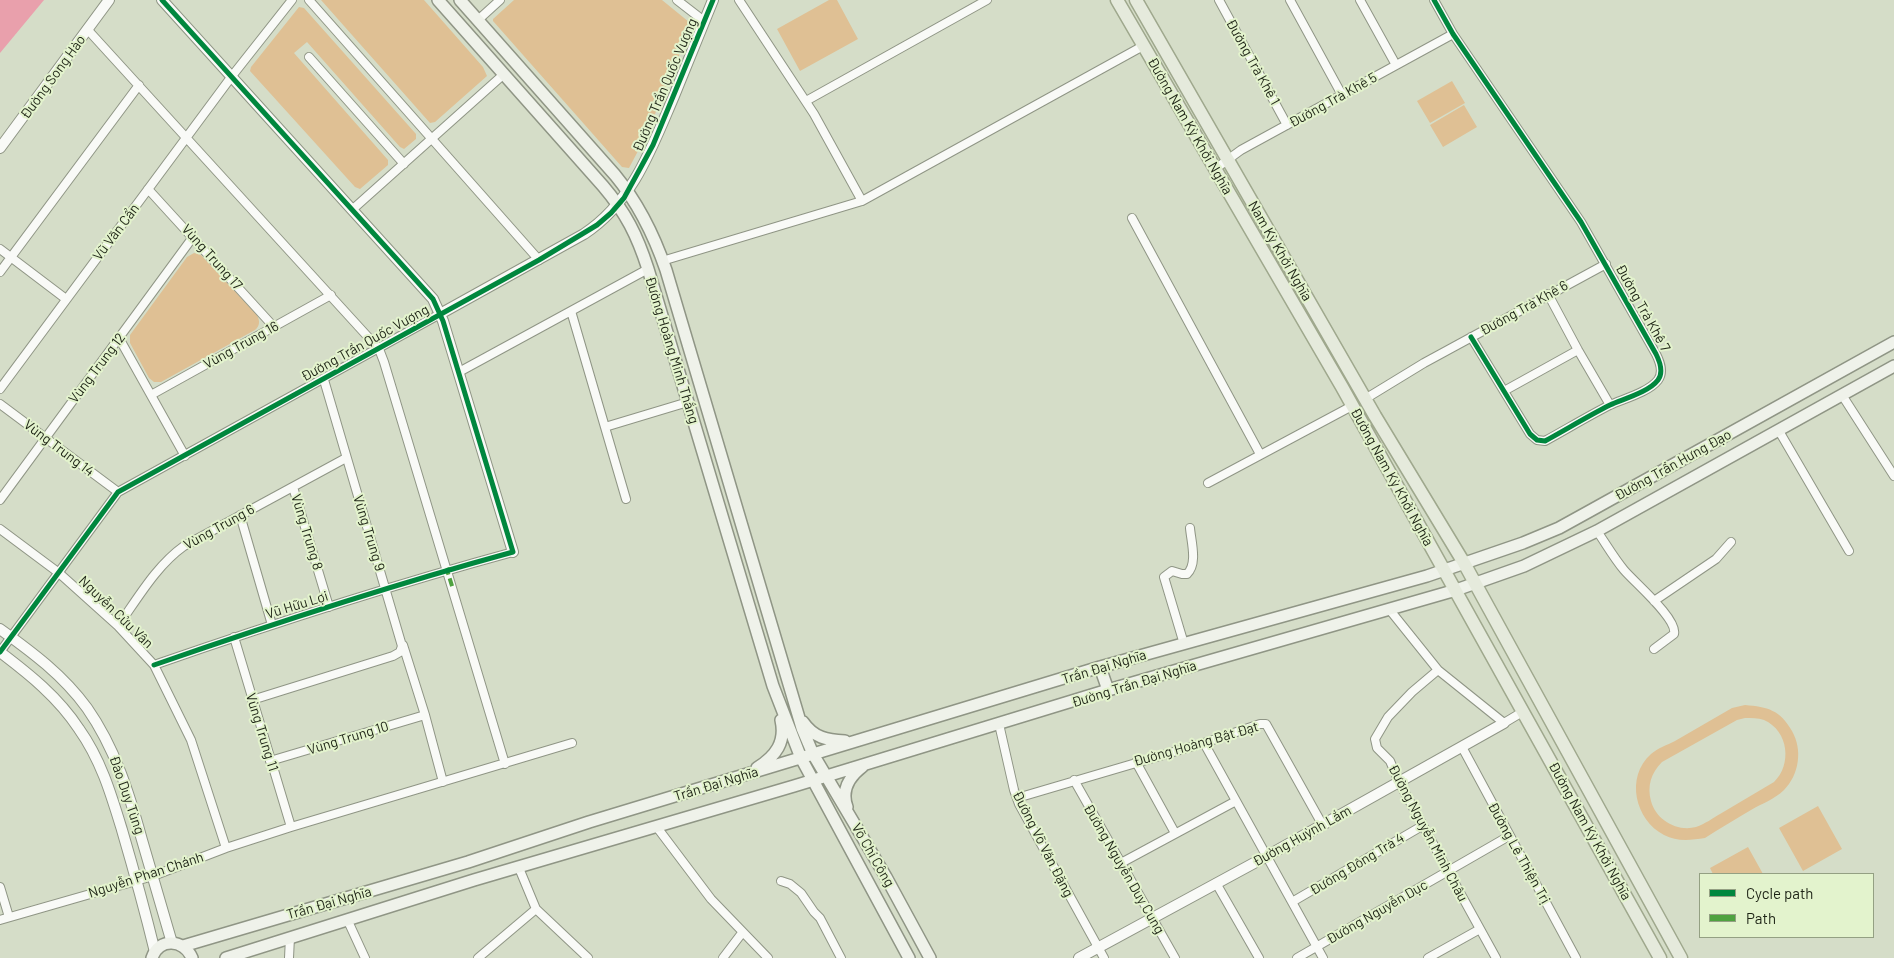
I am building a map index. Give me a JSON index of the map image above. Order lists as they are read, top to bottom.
{
  "streets": {
    "main road": [
      "Đường Nam Kỳ Khởi Nghĩa",
      "Nam Kỳ Khởi Nghĩa",
      "Đường Hoàng Minh Thắng",
      "Đường Trần Hưng Đạo",
      "Trần Đại Nghĩa",
      "Đường Trần Đại Nghĩa",
      "Võ Chí Công"
    ],
    "street": [
      "Đường Trà Khê 1",
      "Đường Song Hào",
      "Đường Trần Quốc Vượng",
      "Đường Trà Khê 5",
      "Vũ Văn Cẩn",
      "Vùng Trung 17",
      "Đường Trà Khê 6",
      "Đường Trà Khê 7",
      "Vùng Trung 16",
      "Vùng Trung 12",
      "Vùng Trung 14",
      "Vùng Trung 6",
      "Vùng Trung 8",
      "Vùng Trung 9",
      "Vũ Hữu Lợi",
      "Nguyễn Cửu Vân",
      "Vùng Trung 11",
      "Vùng Trung 10",
      "Đường Hoàng Bật Đạt",
      "Đào Duy Tùng",
      "Đường Nguyễn Minh Châu",
      "Đường Huỳnh Lắm",
      "Đường Võ Văn Đặng",
      "Đường Lê Thiện Trị",
      "Đường Đông Trà 4",
      "Đường Nguyễn Duy Cung",
      "Nguyễn Phan Chánh",
      "Đường Nguyễn Dục"
    ]
  },
  "crossings": [
    ["Đường Trà Khê 1", "Đường Trà Khê 5"],
    ["Đường Trần Quốc Vượng", "Đường Hoàng Minh Thắng"],
    ["Đường Trần Quốc Vượng", "Vùng Trung 14"],
    ["Đường Trần Quốc Vượng", "Vùng Trung 9"],
    ["Đường Trần Quốc Vượng", "Nguyễn Cửu Vân"],
    ["Đường Trần Quốc Vượng", "Đào Duy Tùng"],
    ["Đường Trà Khê 5", "Đường Nam Kỳ Khởi Nghĩa"],
    ["Đường Trà Khê 5", "Nam Kỳ Khởi Nghĩa"],
    ["Đường Trà Khê 5", "Đường Trà Khê 7"],
    ["Đường Nam Kỳ Khởi Nghĩa", "Nam Kỳ Khởi Nghĩa"],
    ["Đường Nam Kỳ Khởi Nghĩa", "Đường Trà Khê 6"],
    ["Đường Nam Kỳ Khởi Nghĩa", "Đường Trần Hưng Đạo"],
    ["Đường Nam Kỳ Khởi Nghĩa", "Trần Đại Nghĩa"],
    ["Đường Nam Kỳ Khởi Nghĩa", "Đường Trần Đại Nghĩa"],
    ["Đường Nam Kỳ Khởi Nghĩa", "Đường Huỳnh Lắm"],
    ["Vũ Văn Cẩn", "Vùng Trung 17"],
    ["Nam Kỳ Khởi Nghĩa", "Đường Trà Khê 6"],
    ["Vùng Trung 17", "Vùng Trung 16"],
    ["Vùng Trung 17", "Vùng Trung 12"],
    ["Đường Trà Khê 6", "Đường Trà Khê 7"],
    ["Đường Hoàng Minh Thắng", "Trần Đại Nghĩa"],
    ["Đường Hoàng Minh Thắng", "Võ Chí Công"],
    ["Vùng Trung 12", "Vùng Trung 14"],
    ["Đường Trần Hưng Đạo", "Trần Đại Nghĩa"],
    ["Đường Trần Hưng Đạo", "Đường Trần Đại Nghĩa"],
    ["Vùng Trung 6", "Vùng Trung 8"],
    ["Vùng Trung 6", "Vùng Trung 9"],
    ["Vùng Trung 6", "Nguyễn Cửu Vân"],
    ["Vùng Trung 8", "Vũ Hữu Lợi"],
    ["Vùng Trung 9", "Vũ Hữu Lợi"],
    ["Vùng Trung 9", "Vùng Trung 10"],
    ["Vùng Trung 9", "Nguyễn Phan Chánh"],
    ["Vũ Hữu Lợi", "Nguyễn Cửu Vân"],
    ["Vũ Hữu Lợi", "Vùng Trung 11"],
    ["Nguyễn Cửu Vân", "Nguyễn Phan Chánh"],
    ["Trần Đại Nghĩa", "Đường Trần Đại Nghĩa"],
    ["Trần Đại Nghĩa", "Võ Chí Công"],
    ["Đường Trần Đại Nghĩa", "Đường Võ Văn Đặng"],
    ["Đường Trần Đại Nghĩa", "Võ Chí Công"],
    ["Vùng Trung 11", "Vùng Trung 10"],
    ["Vùng Trung 11", "Nguyễn Phan Chánh"],
    ["Đường Hoàng Bật Đạt", "Đường Huỳnh Lắm"],
    ["Đường Hoàng Bật Đạt", "Đường Võ Văn Đặng"],
    ["Đường Hoàng Bật Đạt", "Đường Nguyễn Duy Cung"],
    ["Đào Duy Tùng", "Nguyễn Phan Chánh"],
    ["Đường Nguyễn Minh Châu", "Đường Huỳnh Lắm"],
    ["Đường Nguyễn Minh Châu", "Đường Đông Trà 4"],
    ["Đường Nguyễn Minh Châu", "Đường Nguyễn Dục"],
    ["Đường Huỳnh Lắm", "Đường Võ Văn Đặng"],
    ["Đường Huỳnh Lắm", "Đường Lê Thiện Trị"],
    ["Đường Huỳnh Lắm", "Đường Nguyễn Duy Cung"],
    ["Đường Lê Thiện Trị", "Đường Nguyễn Dục"]
  ],
  "legend": ["Cycle path", "Path"]
}
